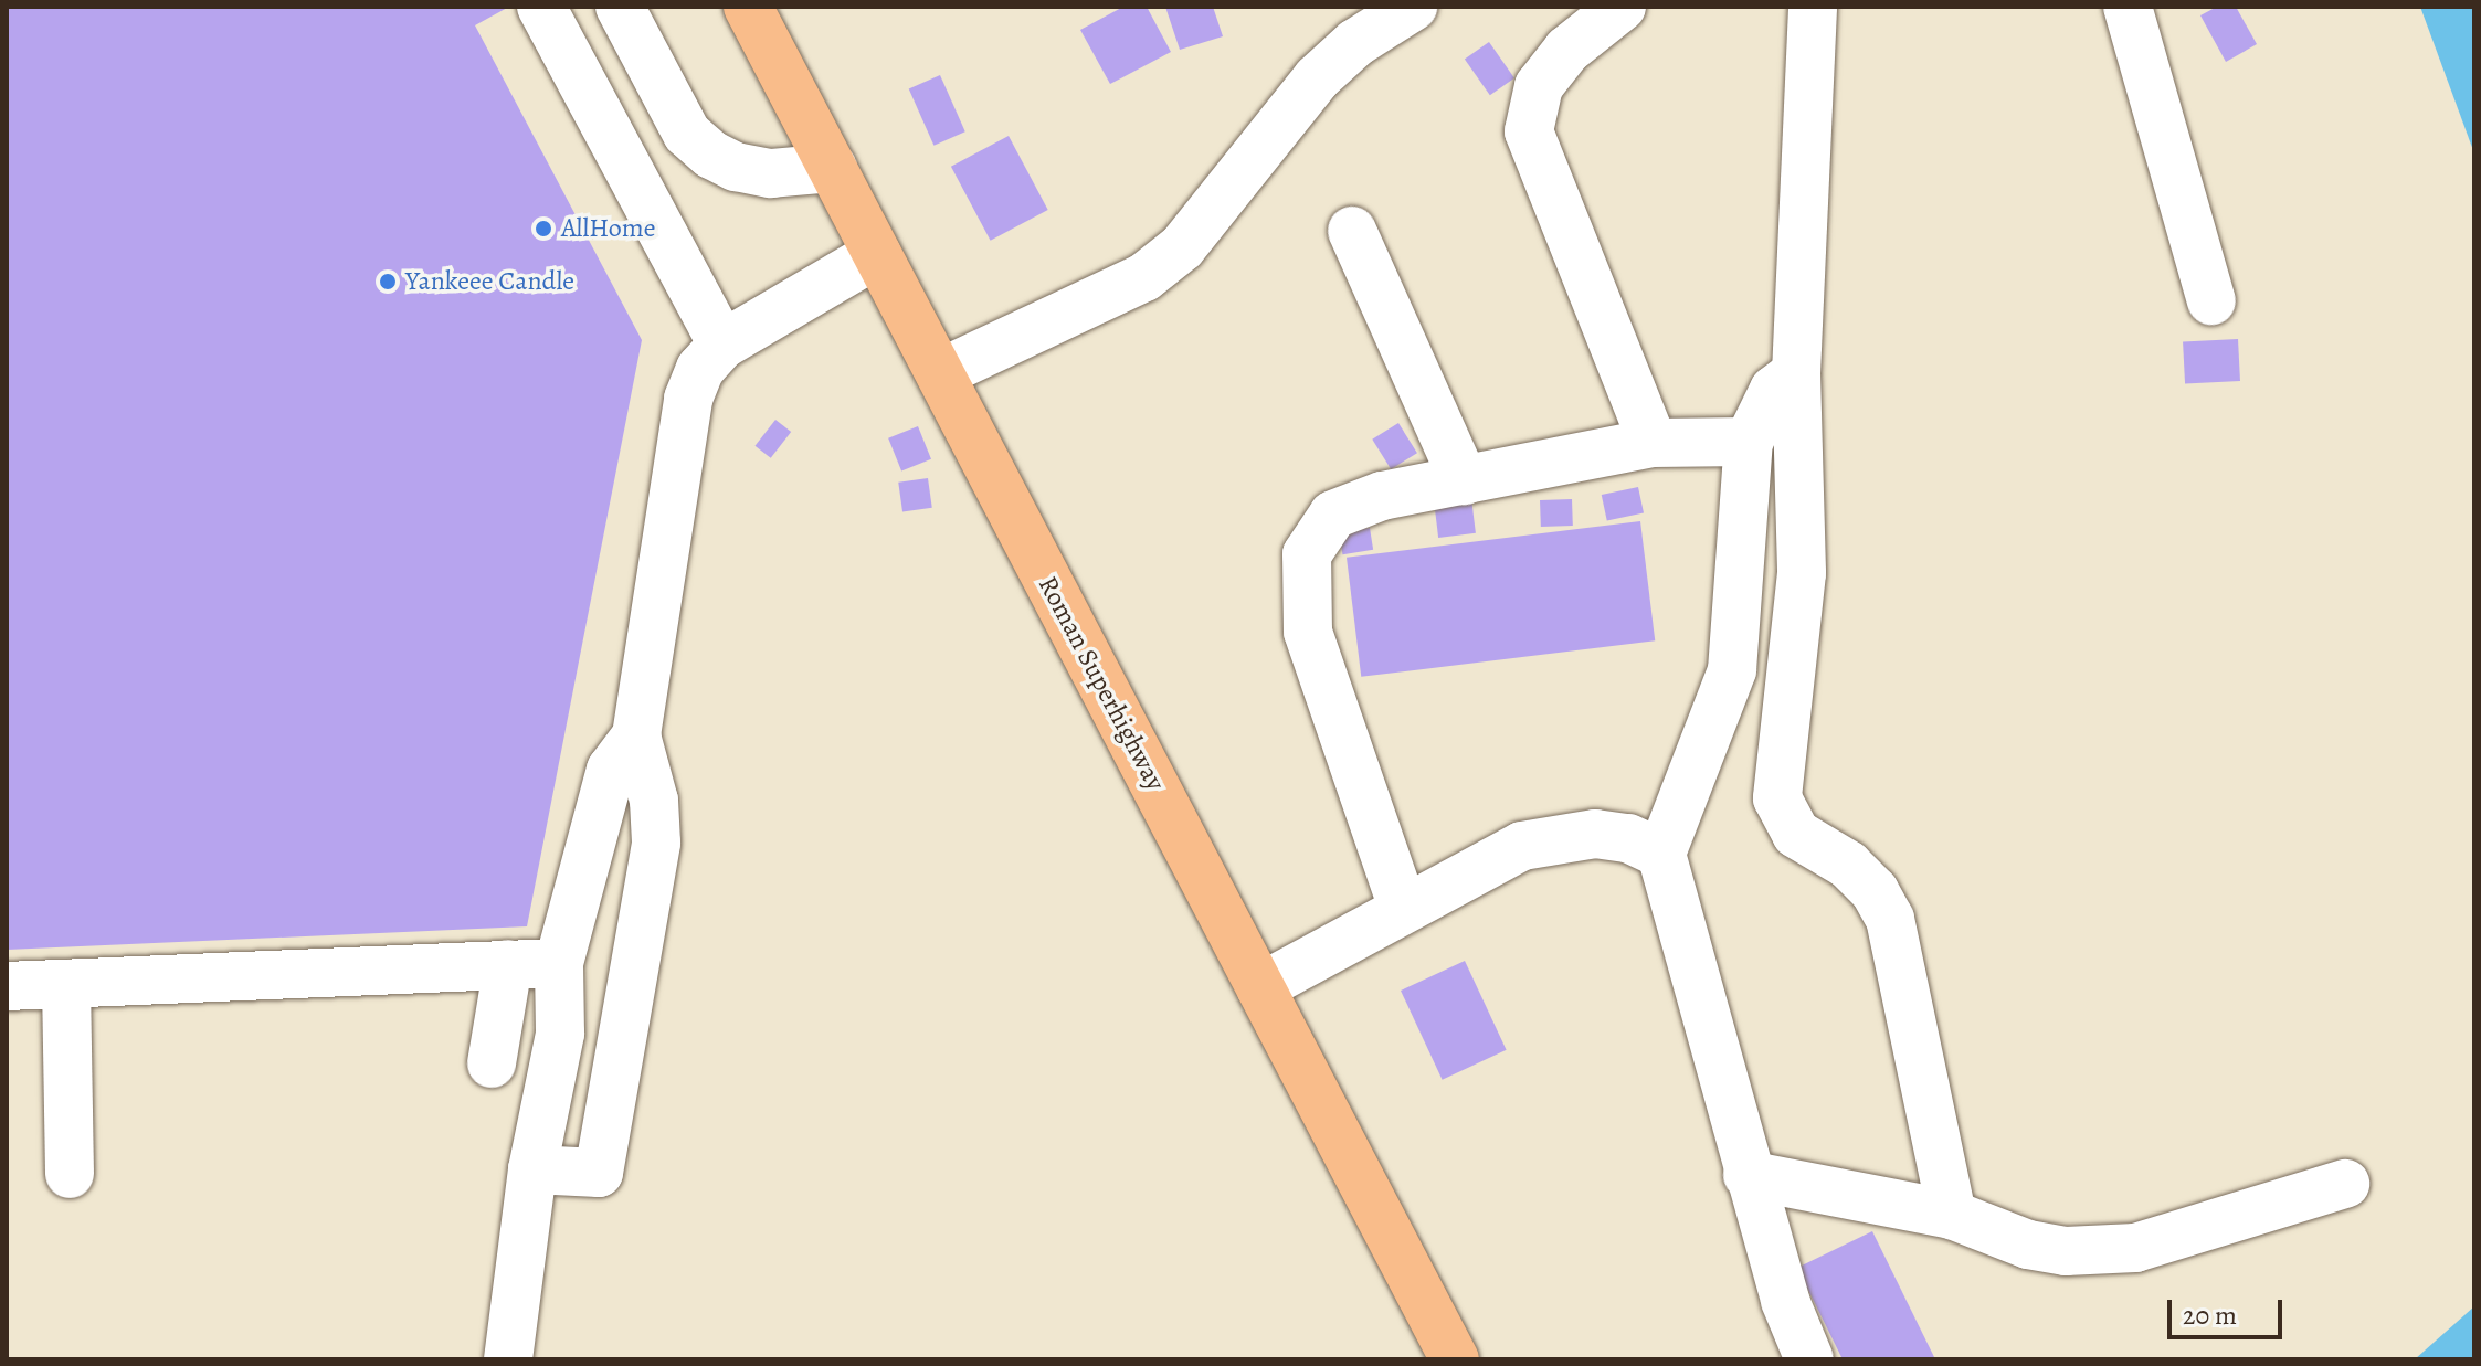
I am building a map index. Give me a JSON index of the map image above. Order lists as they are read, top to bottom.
{
  "streets": {
    "main road": ["Roman Superhighway"]
  },
  "places": ["AllHome", "Yankeee Candle"],
  "scale_bar": "20 m"
}
